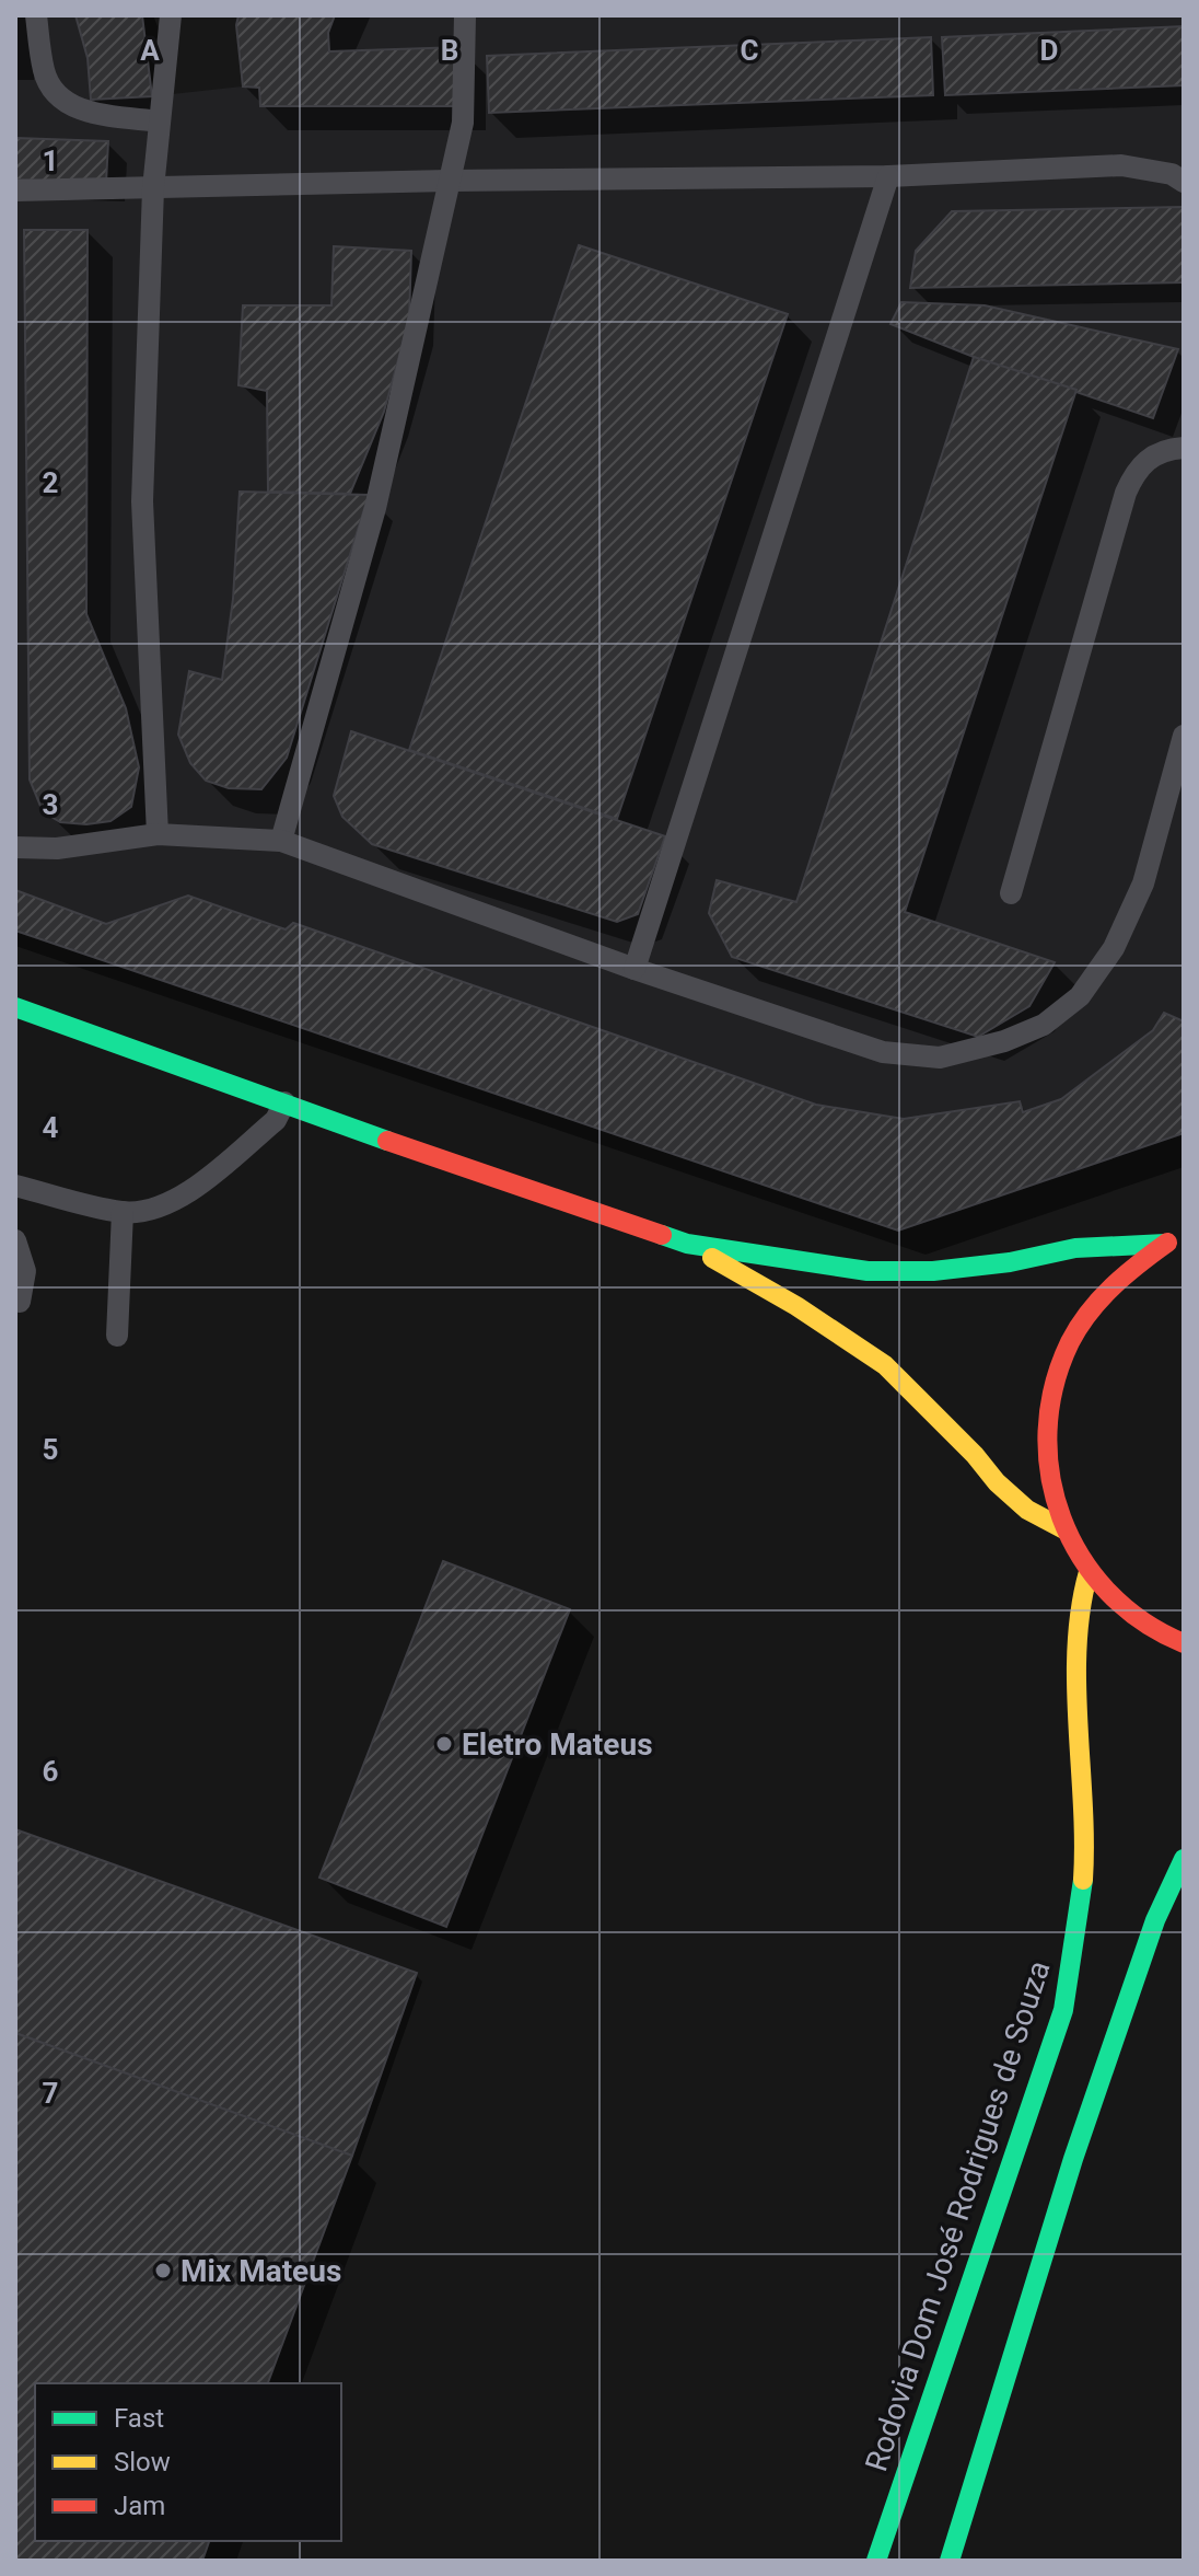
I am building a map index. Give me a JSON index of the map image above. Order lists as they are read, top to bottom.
{
  "streets": {
    "main road": ["Rodovia Dom José Rodrigues de Souza"]
  },
  "places": ["Eletro Mateus", "Mix Mateus"],
  "legend": ["Fast", "Slow", "Jam"],
  "grid": {
    "columns": [
      "A",
      "B",
      "C",
      "D"
    ],
    "rows": [
      "1",
      "2",
      "3",
      "4",
      "5",
      "6",
      "7"
    ]
  }
}
